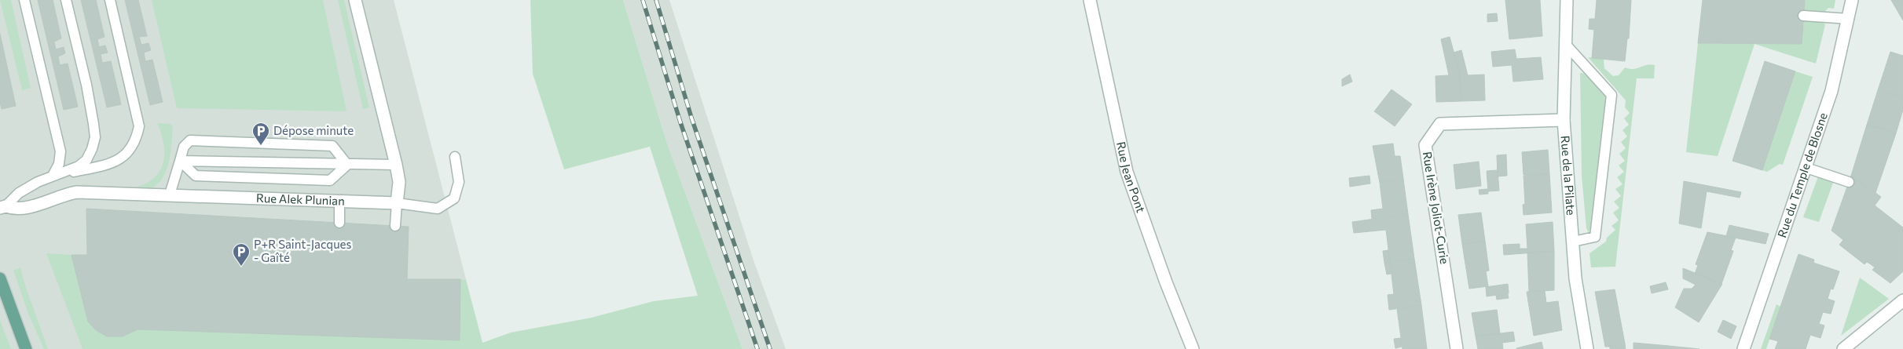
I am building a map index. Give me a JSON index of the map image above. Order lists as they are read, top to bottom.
{
  "streets": {
    "street": [
      "Rue de la Pilate",
      "Rue du Temple de Blosne",
      "Rue Jean Pont",
      "Rue Alek Plunian",
      "Rue Irène Joliot-Curie"
    ]
  },
  "crossings": [
    ["Rue de la Pilate", "Rue Irène Joliot-Curie"]
  ],
  "places": {
    "parking": ["Dépose minute", "P+R Saint-Jacques - Gaîté"]
  }
}
